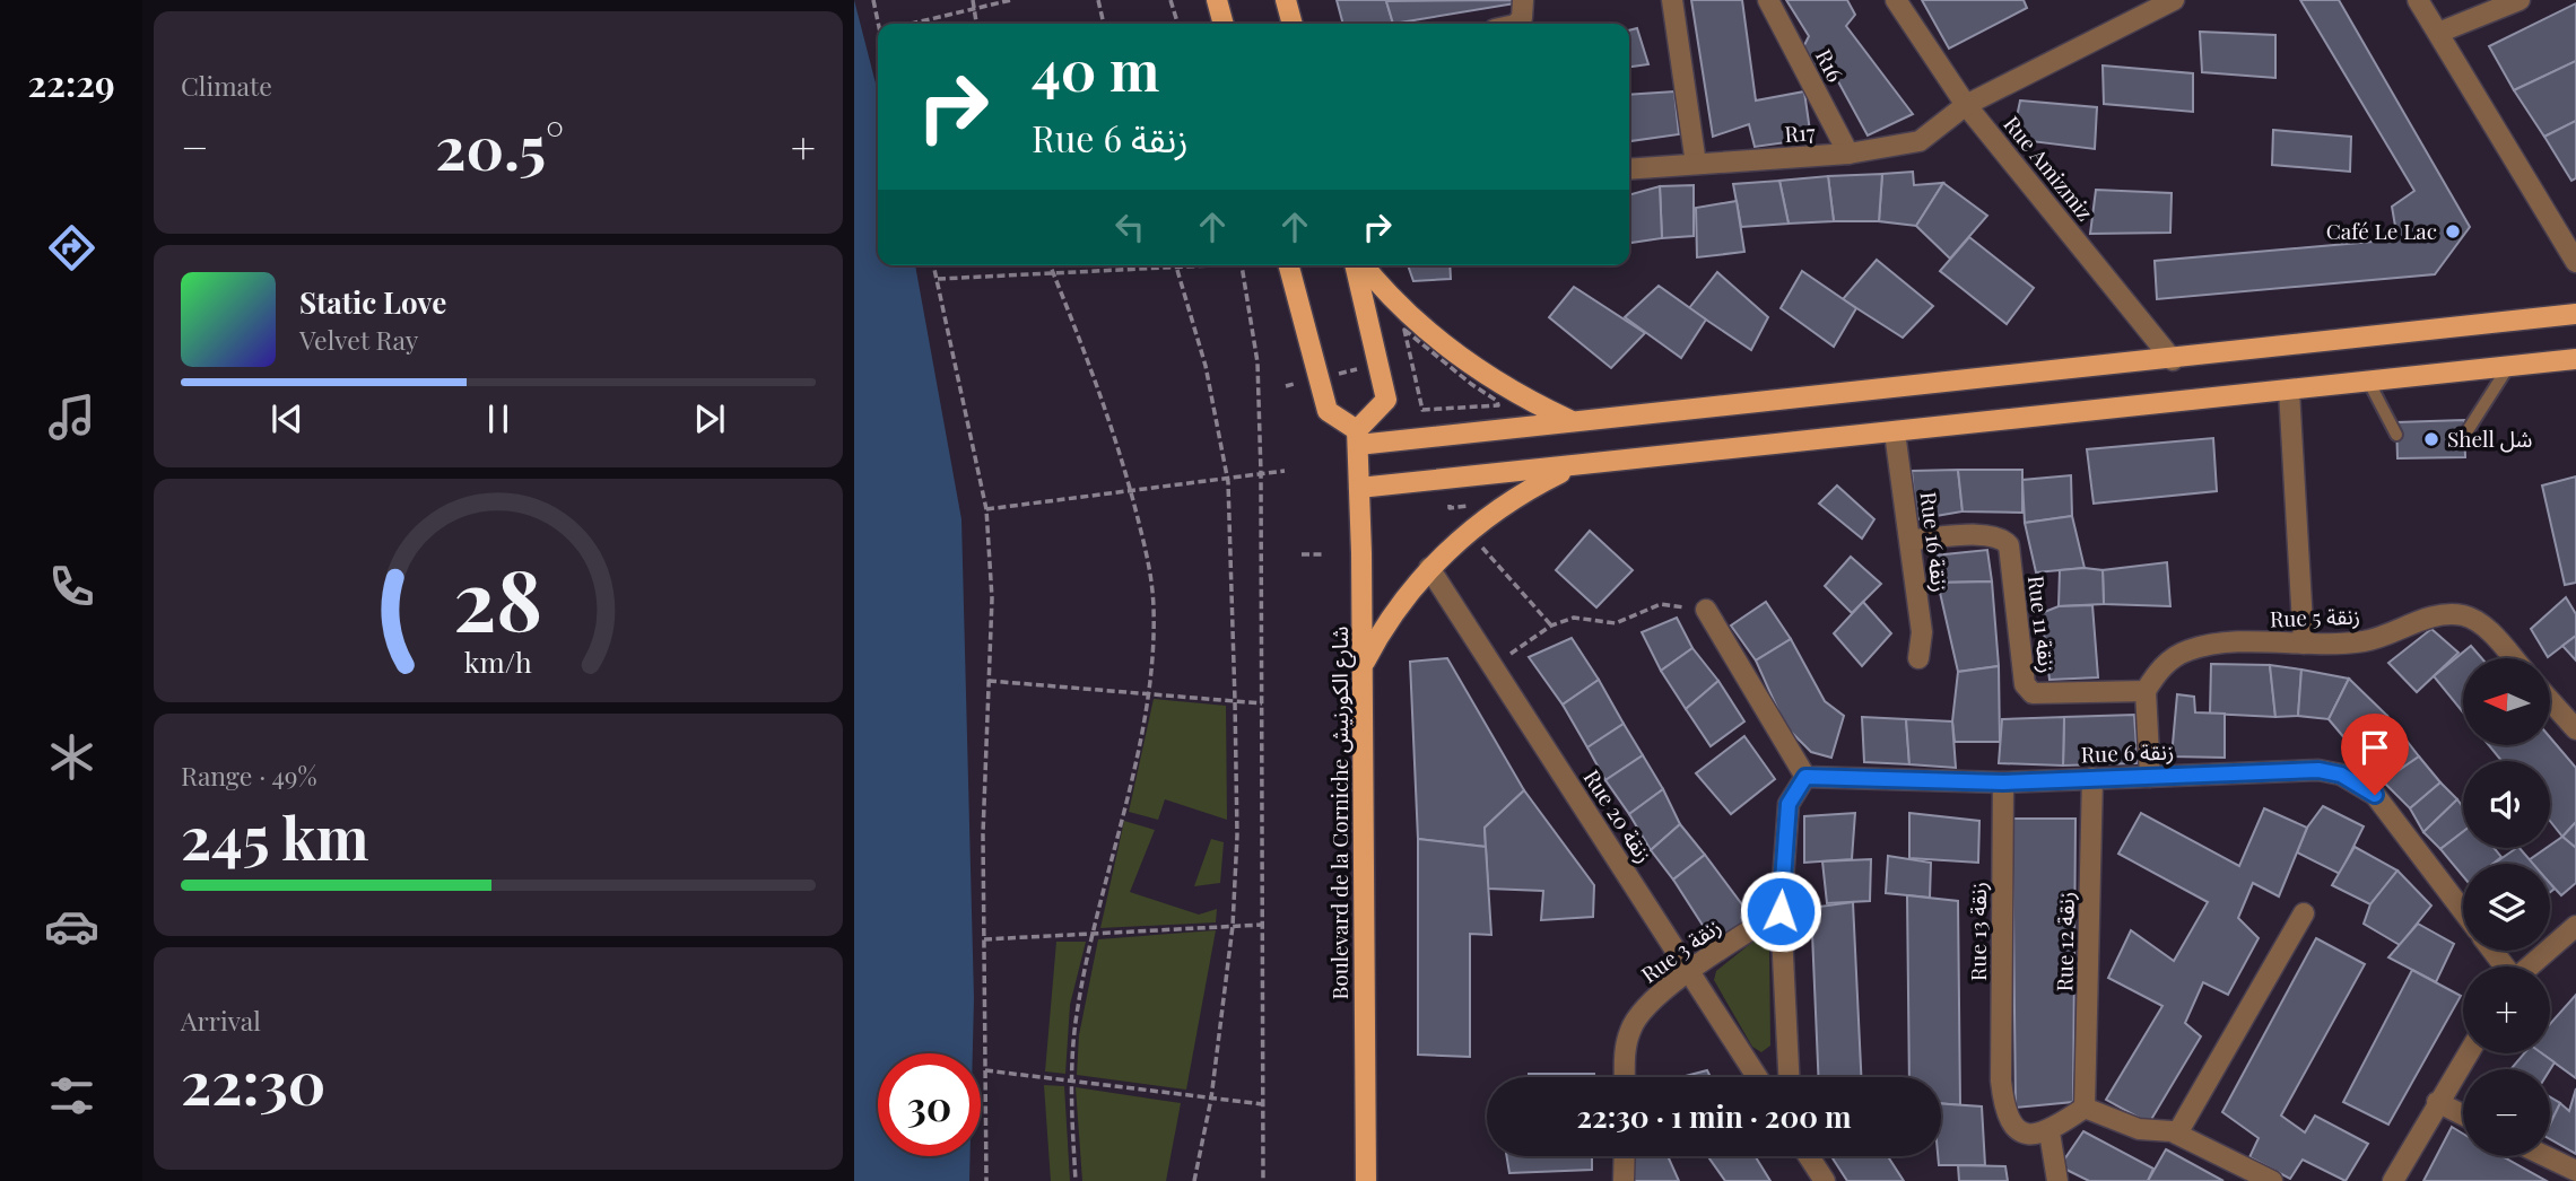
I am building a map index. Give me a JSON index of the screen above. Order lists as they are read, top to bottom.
{
  "streets": {
    "main road": ["Boulevard de la Corniche شارع الكورنيش"],
    "street": [
      "R16",
      "R17",
      "Rue Amizmiz",
      "Rue 16 زنقة",
      "Rue 5 زنقة",
      "Rue 11 زنقة",
      "Rue 6 زنقة",
      "Rue 20 زنقة",
      "Rue 13 زنقة",
      "Rue 12 زنقة",
      "Rue 3 زنقة"
    ]
  },
  "crossings": [
    ["R16", "R17"],
    ["R17", "Rue Amizmiz"],
    ["Rue 16 زنقة", "Rue 11 زنقة"],
    ["Rue 5 زنقة", "Rue 11 زنقة"],
    ["Rue 6 زنقة", "Rue 13 زنقة"],
    ["Rue 6 زنقة", "Rue 12 زنقة"],
    ["Rue 20 زنقة", "Rue 3 زنقة"]
  ],
  "places": ["Café Le Lac", "Shell شل"],
  "north": "left",
  "page": {
    "tabs": "22:29",
    "tile": [
      "Climate",
      ["Range · 49%", "245 km"],
      ["Arrival", "22:30"]
    ],
    "turn": ["40 m", "Rue 6 زنقة"],
    "heat": ["−", "20.5°", "+"],
    "song": ["Static Love", "Velvet Ray"],
    "map_buttons": ["+", "−"],
    "limit": "30",
    "trip": "22:30 · 1 min · 200 m",
    "gauge": ["28", "km/h"]
  }
}
